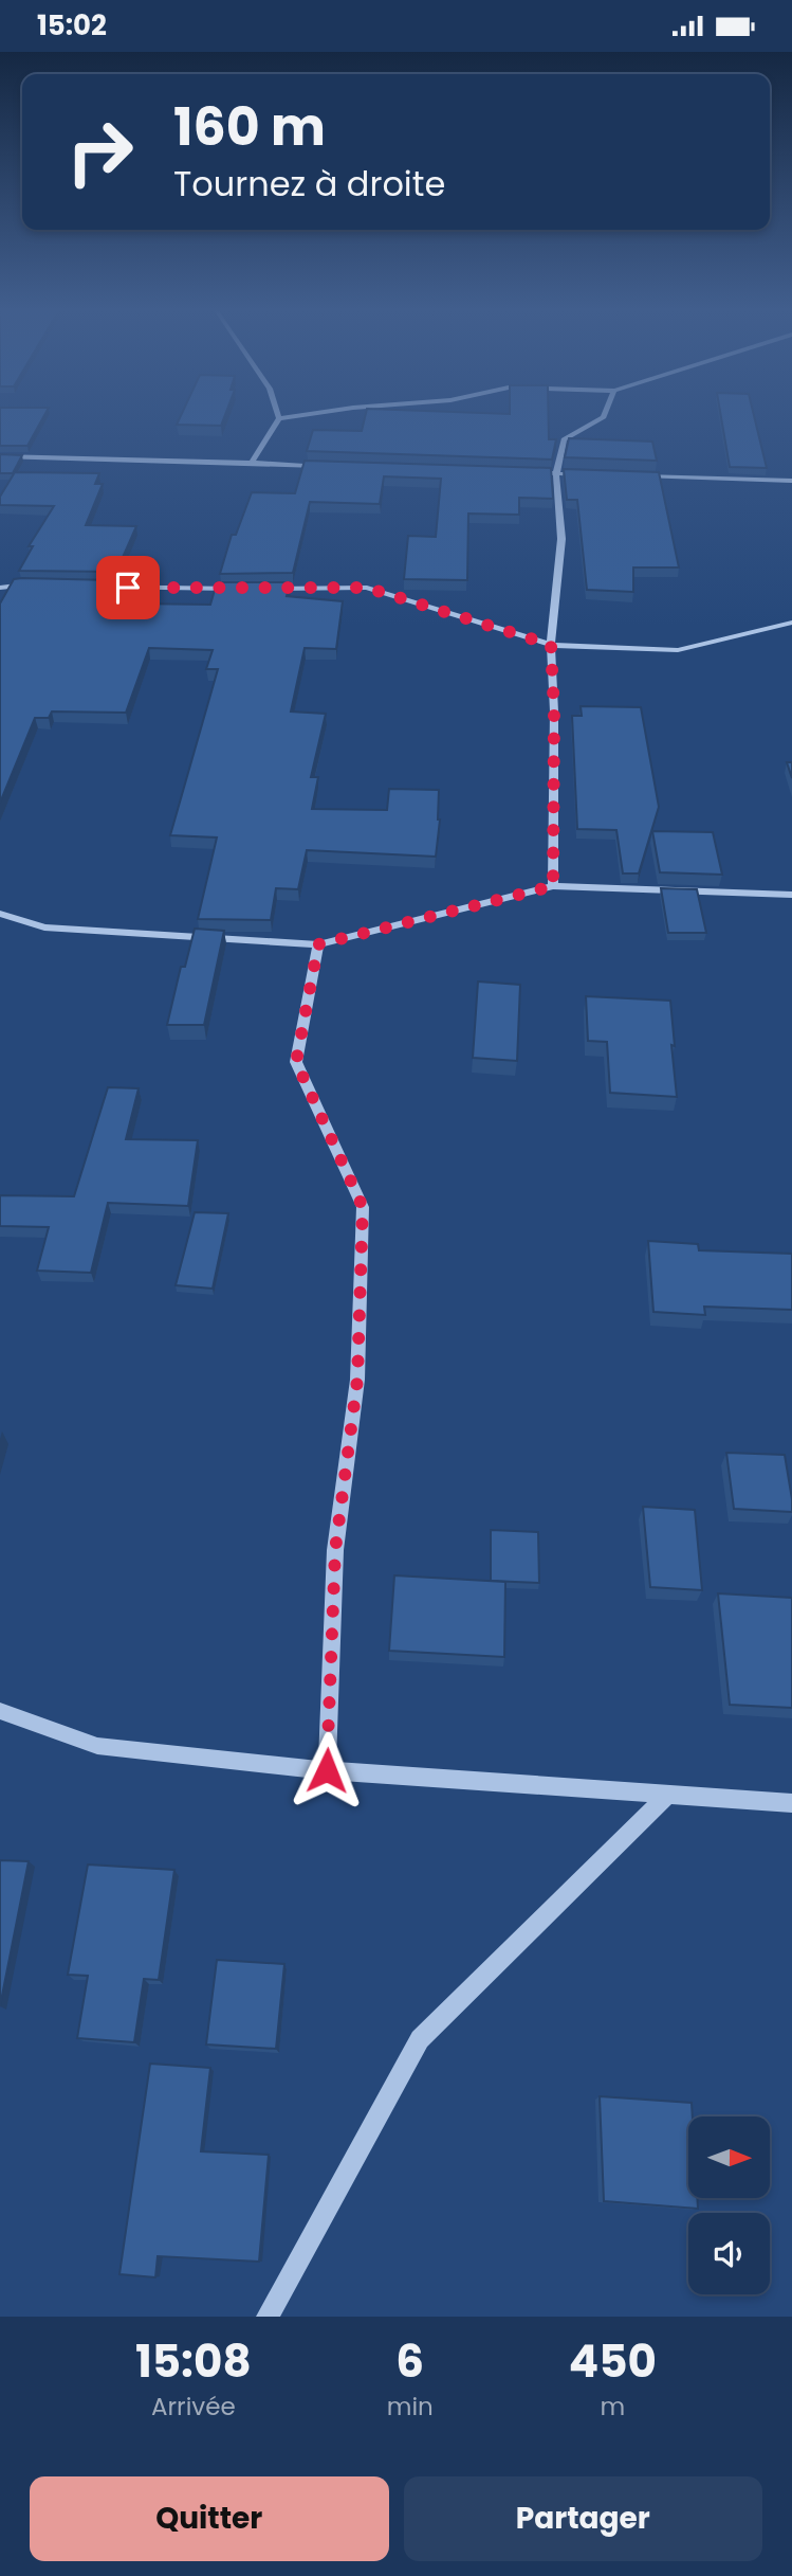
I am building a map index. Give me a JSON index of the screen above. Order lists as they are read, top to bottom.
{
  "north": "right",
  "page": {
    "status": "15:02",
    "turn": ["160 m", "Tournez à droite"],
    "eta": [
      "15:08",
      "Arrivée",
      "6",
      "min",
      "450",
      "m"
    ],
    "buttons": ["Quitter", "Partager"]
  }
}
